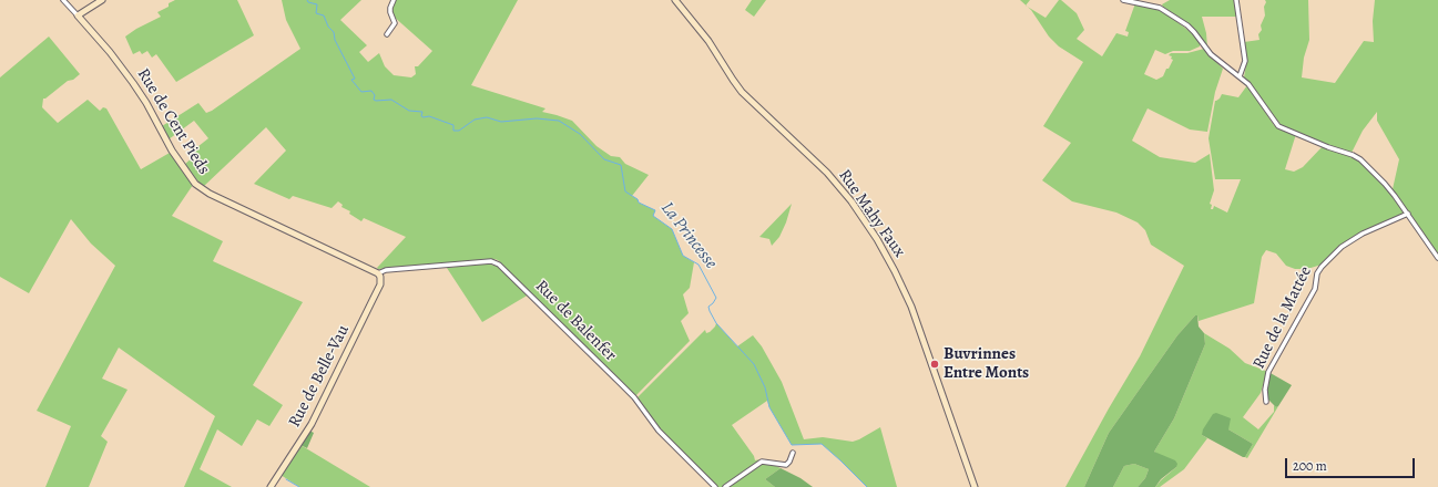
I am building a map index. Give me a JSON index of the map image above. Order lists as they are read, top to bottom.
{
  "streets": {
    "street": [
      "Rue de Cent Pieds",
      "Rue Mahy Faux",
      "Rue de la Mattée",
      "Rue de Balenfer",
      "Rue de Belle-Vau"
    ]
  },
  "crossings": [
    ["Rue de Cent Pieds", "Rue de Balenfer"],
    ["Rue de Cent Pieds", "Rue de Belle-Vau"],
    ["Rue de Balenfer", "Rue de Belle-Vau"]
  ],
  "water": ["La Princesse"],
  "places": ["Buvrinnes Entre Monts"],
  "scale_bar": "200 m"
}
